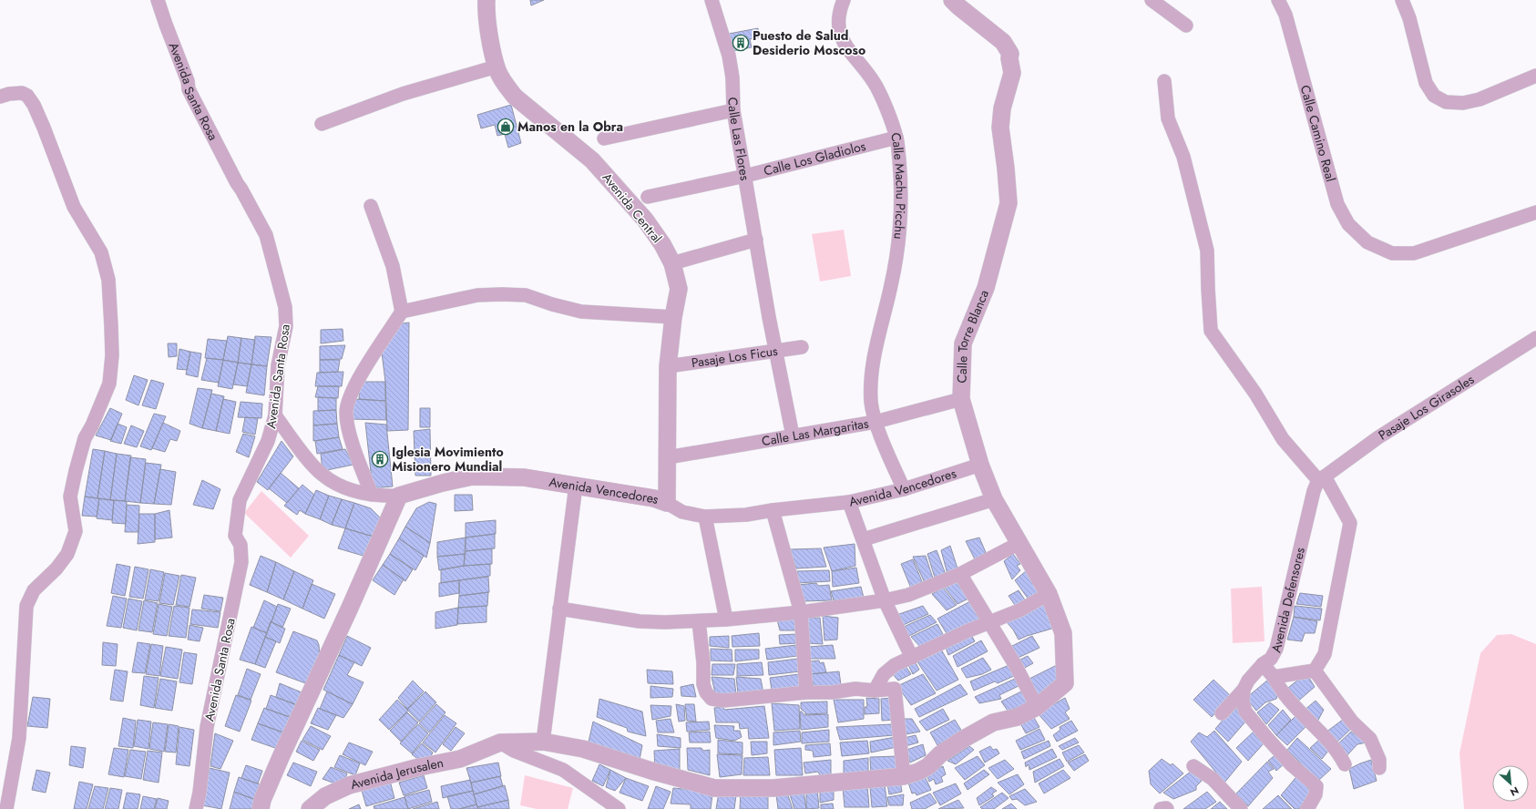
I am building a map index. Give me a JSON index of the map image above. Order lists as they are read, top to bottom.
{
  "streets": {
    "street": [
      "Avenida Santa Rosa",
      "Calle Camino Real",
      "Calle Las Flores",
      "Calle Los Gladiolos",
      "Calle Machu Picchu",
      "Avenida Central",
      "Calle Torre Blanca",
      "Pasaje Los Ficus",
      "Pasaje Los Girasoles",
      "Calle Las Margaritas",
      "Avenida Vencedores",
      "Avenida Defensores",
      "Avenida Jerusalen"
    ]
  },
  "crossings": [
    ["Avenida Santa Rosa", "Avenida Vencedores"],
    ["Calle Las Flores", "Calle Los Gladiolos"],
    ["Calle Las Flores", "Pasaje Los Ficus"],
    ["Calle Los Gladiolos", "Calle Machu Picchu"],
    ["Calle Machu Picchu", "Calle Las Margaritas"],
    ["Calle Machu Picchu", "Avenida Vencedores"],
    ["Avenida Central", "Pasaje Los Ficus"],
    ["Avenida Central", "Calle Las Margaritas"],
    ["Avenida Central", "Avenida Vencedores"],
    ["Calle Torre Blanca", "Calle Las Margaritas"],
    ["Calle Torre Blanca", "Avenida Vencedores"],
    ["Pasaje Los Girasoles", "Avenida Defensores"]
  ],
  "places": {
    "building": ["Puesto de Salud Desiderio Moscoso", "Iglesia Movimiento Misionero Mundial"],
    "shop": ["Manos en la Obra"]
  },
  "north": "bottom right"
}
